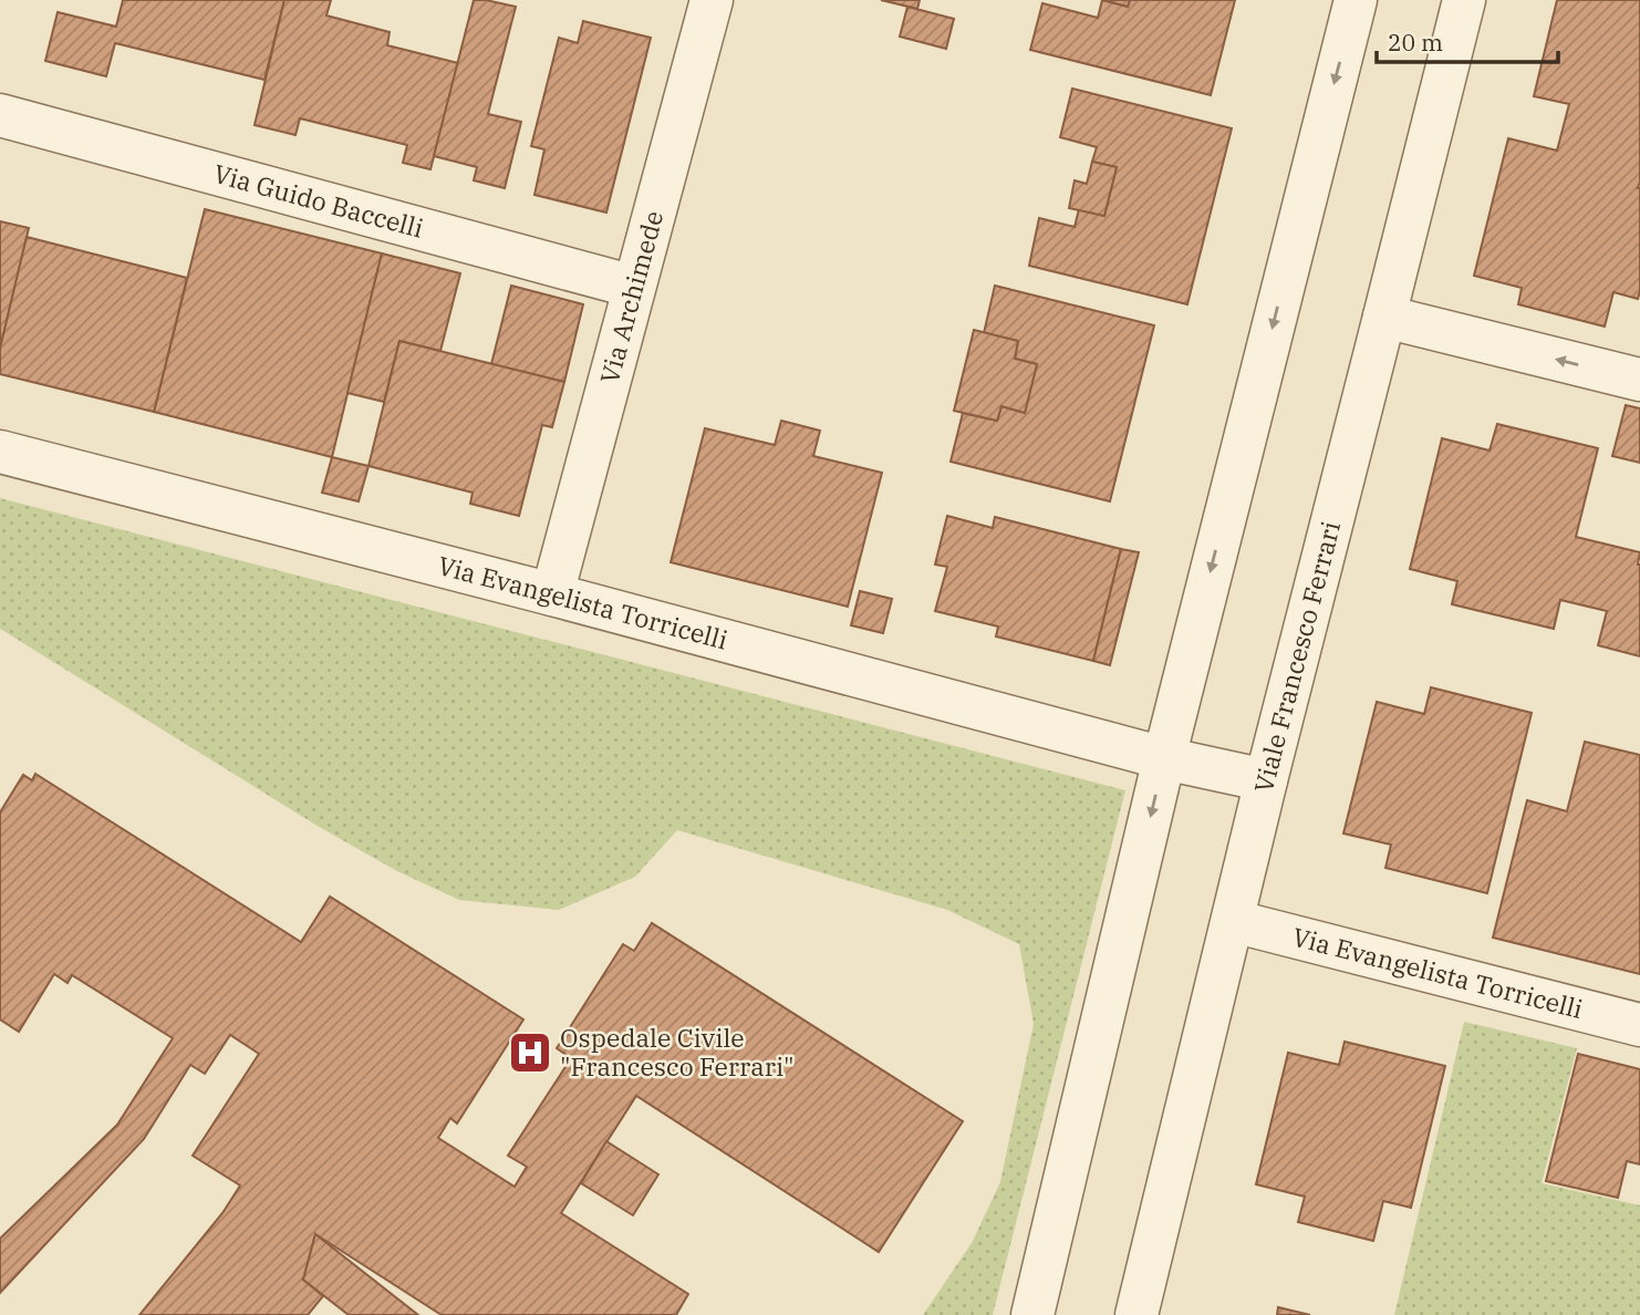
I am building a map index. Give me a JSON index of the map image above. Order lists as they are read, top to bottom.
{
  "streets": {
    "street": [
      "Via Guido Baccelli",
      "Via Archimede",
      "Via Evangelista Torricelli",
      "Viale Francesco Ferrari"
    ]
  },
  "crossings": [
    ["Via Guido Baccelli", "Via Archimede"],
    ["Via Archimede", "Via Evangelista Torricelli"],
    ["Via Evangelista Torricelli", "Viale Francesco Ferrari"]
  ],
  "places": {
    "hospital": ["Ospedale Civile \"Francesco Ferrari\""]
  },
  "scale_bar": "20 m"
}
